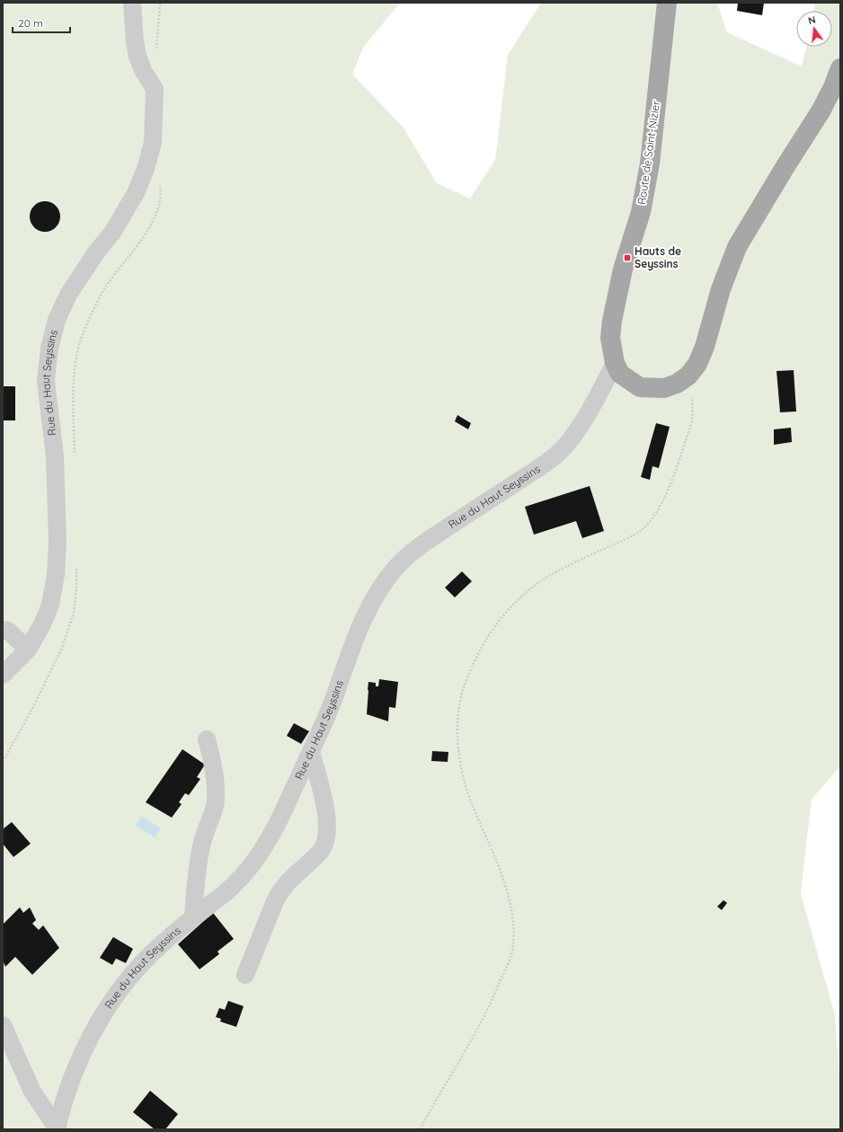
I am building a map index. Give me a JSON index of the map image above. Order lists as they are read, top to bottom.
{
  "streets": {
    "main road": ["Route de Saint-Nizier"],
    "street": ["Rue du Haut Seyssins"]
  },
  "crossings": [
    ["Route de Saint-Nizier", "Rue du Haut Seyssins"]
  ],
  "places": {
    "transit": ["Hauts de Seyssins"]
  },
  "scale_bar": "20 m",
  "north": "top"
}
